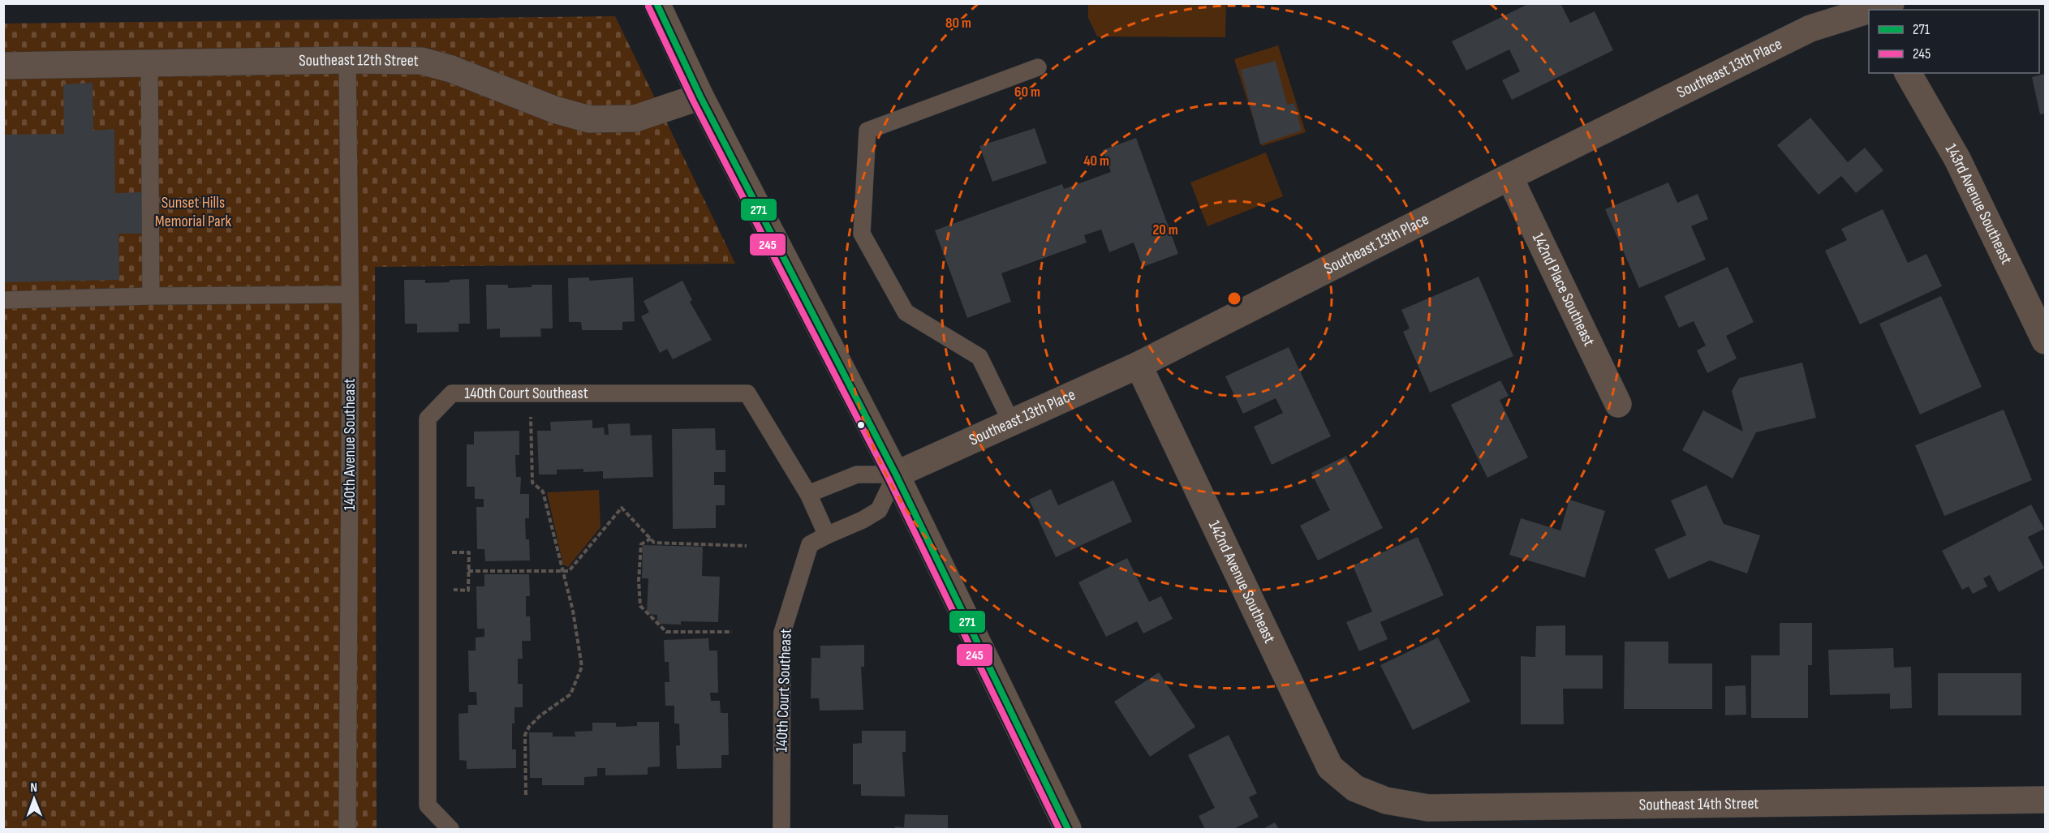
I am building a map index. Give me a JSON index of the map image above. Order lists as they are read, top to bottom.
{
  "streets": {
    "street": [
      "Southeast 12th Street",
      "Southeast 13th Place",
      "143rd Avenue Southeast",
      "142nd Place Southeast",
      "142nd Avenue Southeast",
      "Southeast 14th Street"
    ],
    "lane": ["140th Court Southeast", "140th Avenue Southeast"]
  },
  "crossings": [
    ["Southeast 12th Street", "140th Avenue Southeast"],
    ["Southeast 13th Place", "142nd Place Southeast"],
    ["Southeast 13th Place", "140th Court Southeast"],
    ["Southeast 13th Place", "142nd Avenue Southeast"],
    ["142nd Avenue Southeast", "Southeast 14th Street"]
  ],
  "parks": ["Sunset Hills Memorial Park"],
  "lines": ["transit line 271", "transit line 245"],
  "legend": ["271", "245"],
  "north": "top",
  "rings": [
    "80 m",
    "60 m",
    "40 m",
    "20 m"
  ]
}
